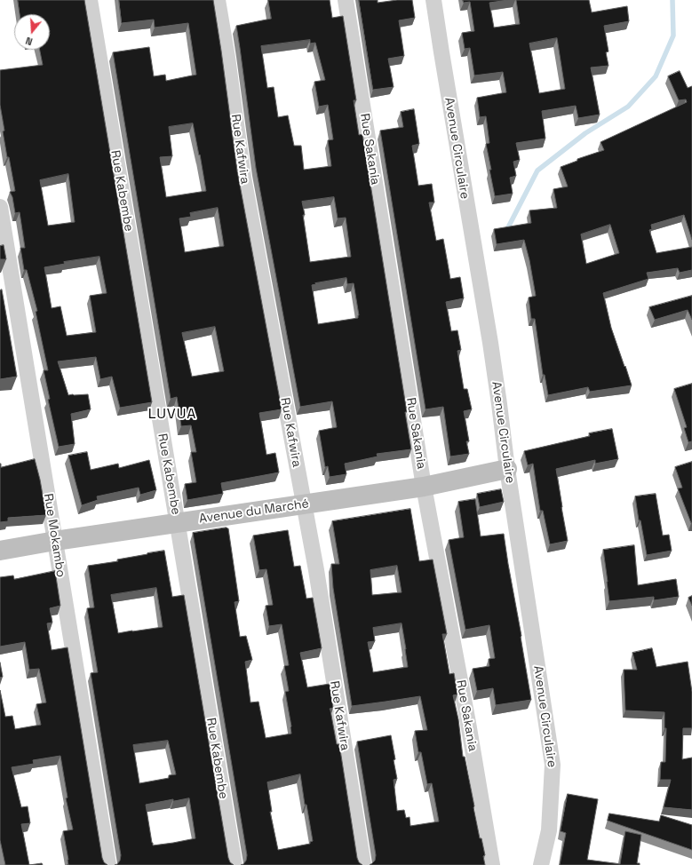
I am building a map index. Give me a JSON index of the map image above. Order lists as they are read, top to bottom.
{
  "streets": {
    "street": [
      "Avenue Circulaire",
      "Rue Kafwira",
      "Rue Sakania",
      "Rue Kabembe",
      "Avenue du Marché",
      "Rue Mokambo"
    ]
  },
  "crossings": [
    ["Avenue Circulaire", "Avenue du Marché"],
    ["Rue Kafwira", "Avenue du Marché"],
    ["Rue Sakania", "Avenue du Marché"],
    ["Rue Kabembe", "Avenue du Marché"],
    ["Avenue du Marché", "Rue Mokambo"]
  ],
  "districts": ["LUVUA"],
  "north": "bottom"
}
